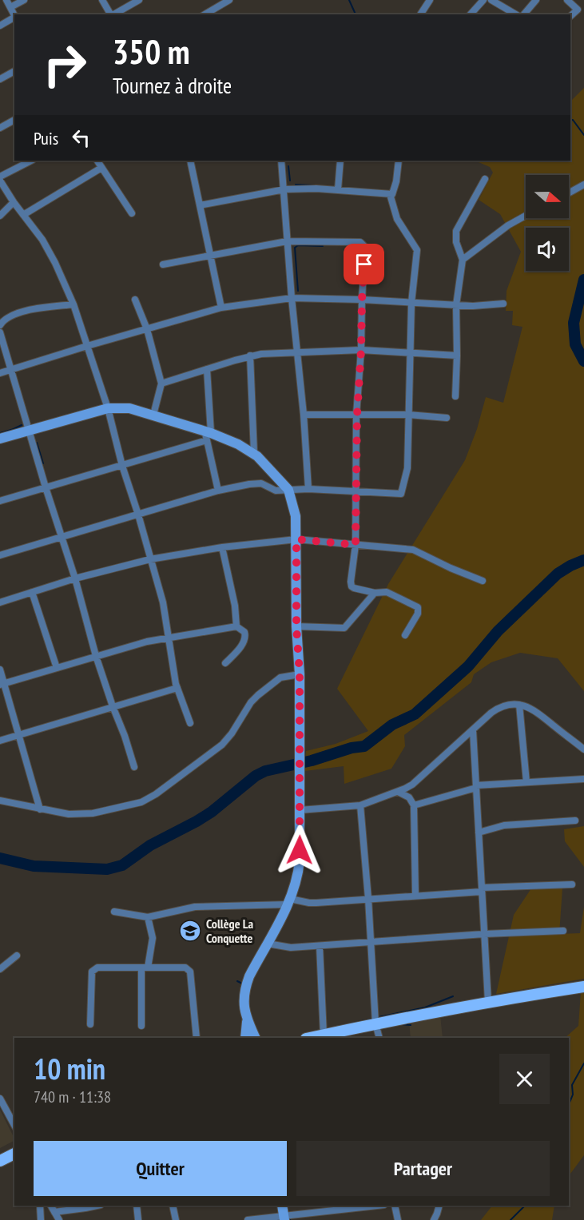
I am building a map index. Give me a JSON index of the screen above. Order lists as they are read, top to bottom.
{
  "places": {
    "school or university": ["Collège La Conquette"]
  },
  "north": "right",
  "page": {
    "turn": ["350 m", "Tournez à droite"],
    "then": "Puis",
    "heading": ["10 min", "740 m · 11:38"],
    "buttons": ["Quitter", "Partager"]
  }
}
